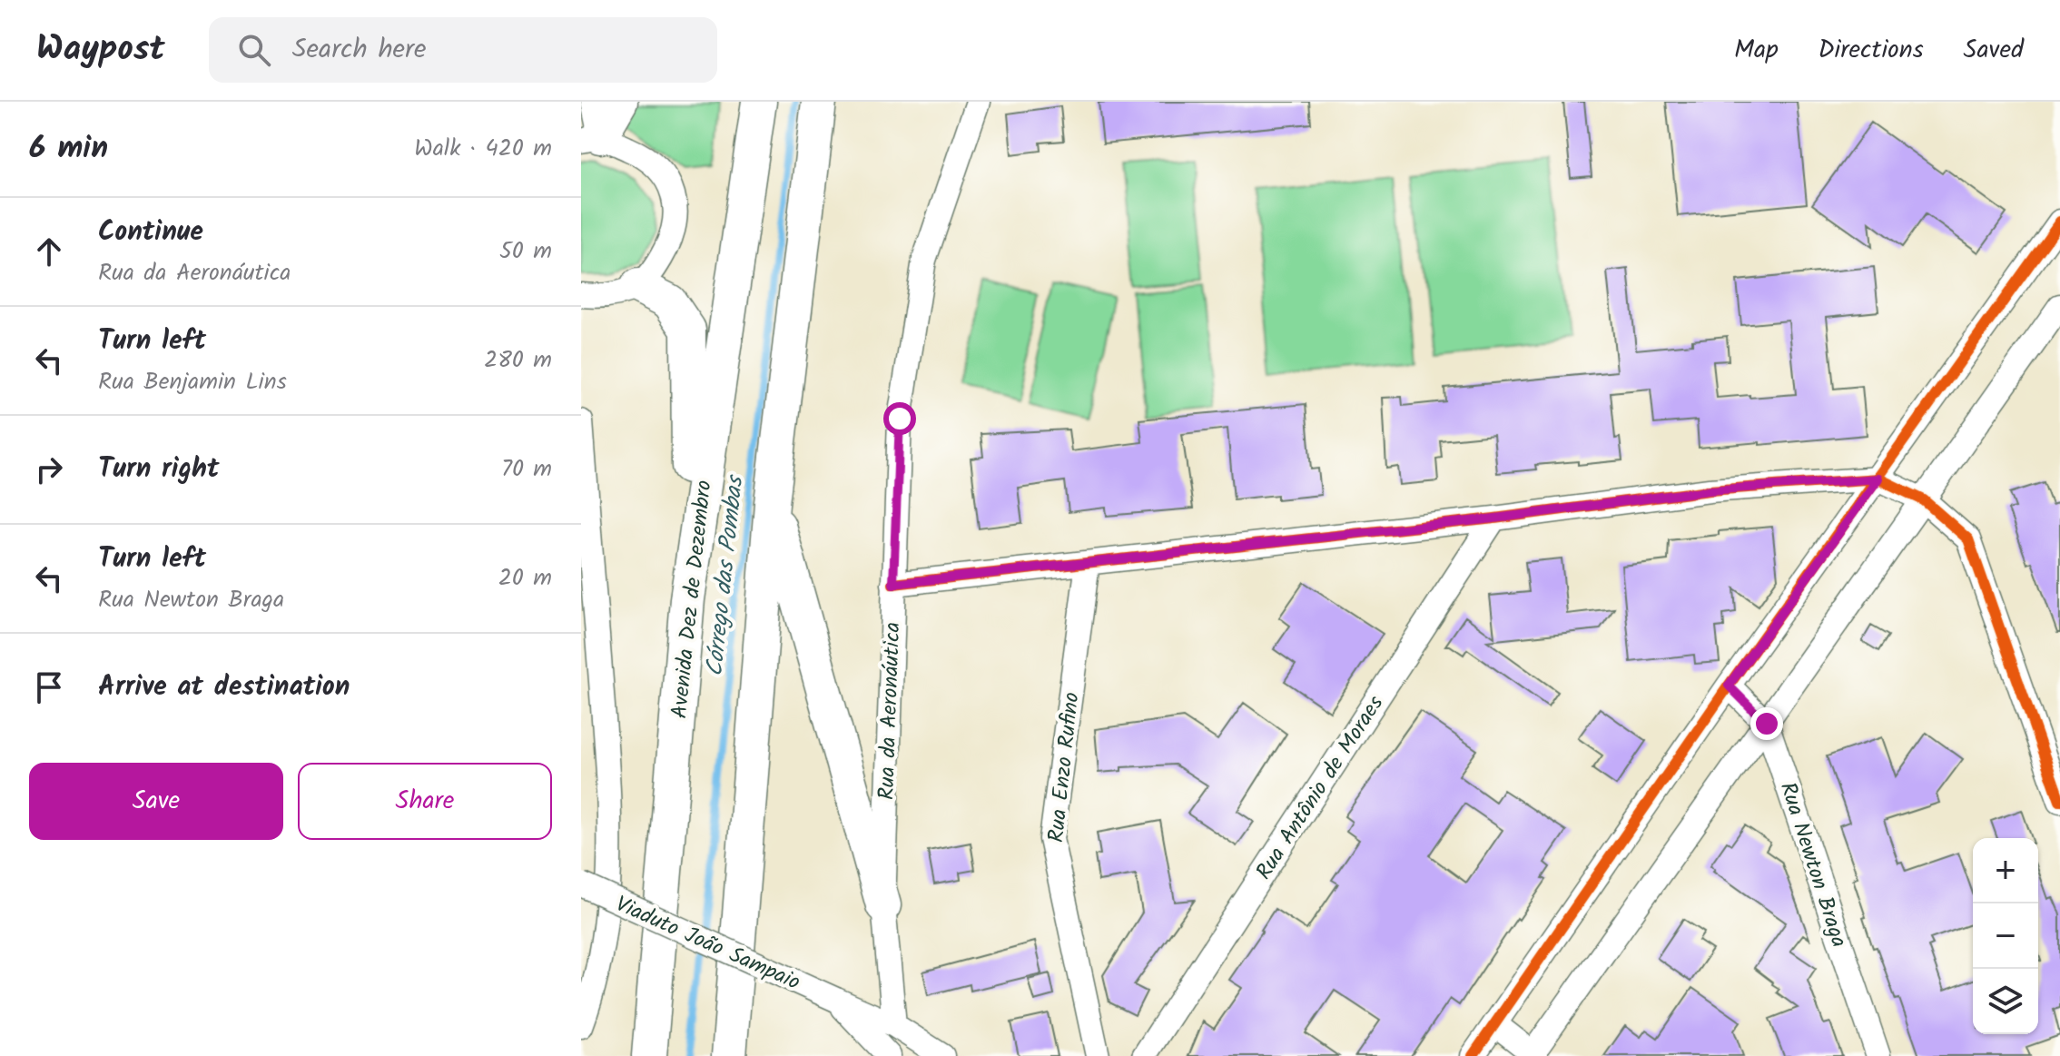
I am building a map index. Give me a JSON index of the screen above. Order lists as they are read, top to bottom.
{
  "streets": {
    "highway": ["Avenida Dez de Dezembro"],
    "street": [
      "Rua da Aeronáutica",
      "Rua Enzo Rufino",
      "Rua Antônio de Moraes",
      "Rua Newton Braga",
      "Viaduto João Sampaio"
    ]
  },
  "crossings": [
    ["Rua da Aeronáutica", "Viaduto João Sampaio"]
  ],
  "water": ["Córrego das Pombas"],
  "page": {
    "header": "Waypost",
    "search": "Search here",
    "nav": ["Map", "Directions", "Saved"],
    "heading": ["6 min", "Walk · 420 m"],
    "list": [
      ["Continue", "Rua da Aeronáutica", "50 m"],
      ["Turn left", "Rua Benjamin Lins", "280 m"],
      ["Turn right", "70 m"],
      ["Turn left", "Rua Newton Braga", "20 m"],
      "Arrive at destination"
    ],
    "buttons": ["Save", "Share"],
    "map_buttons": ["+", "−"]
  }
}
